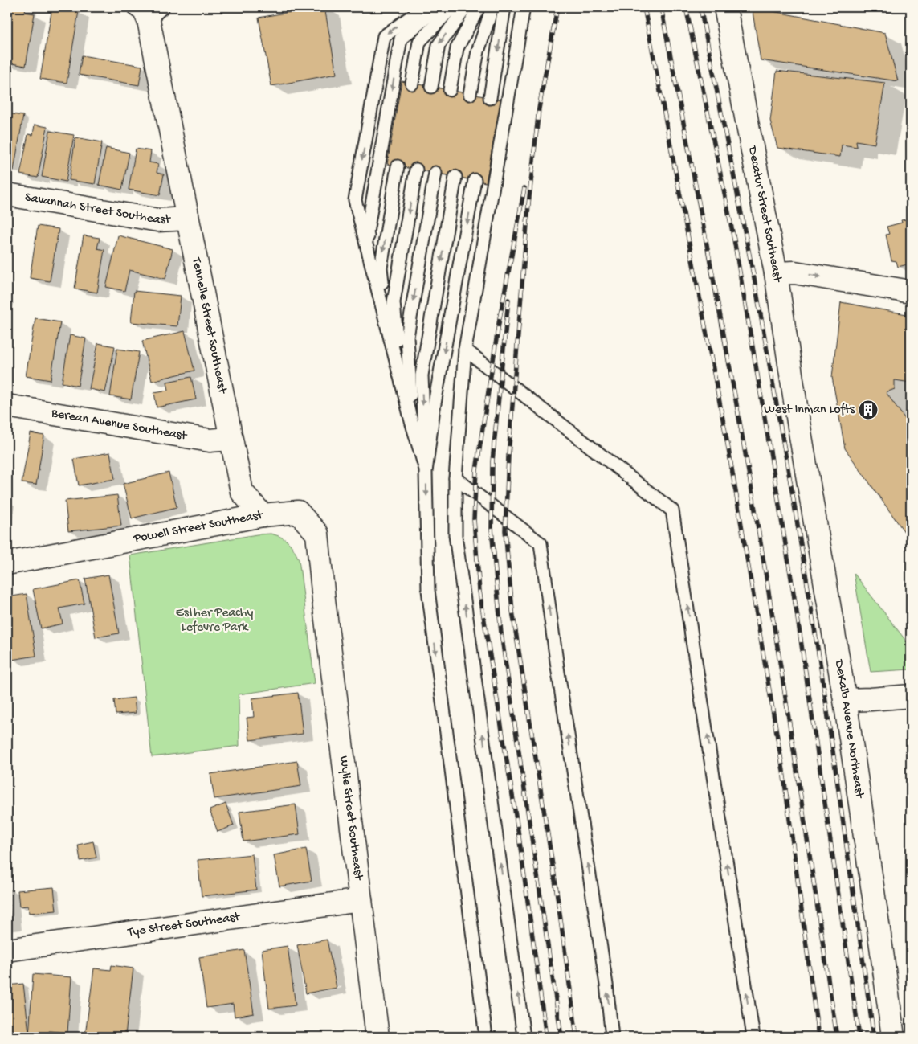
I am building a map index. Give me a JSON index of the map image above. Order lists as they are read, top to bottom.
{
  "streets": {
    "street": [
      "Savannah Street Southeast",
      "Decatur Street Southeast",
      "Tennelle Street Southeast",
      "Berean Avenue Southeast",
      "Powell Street Southeast",
      "DeKalb Avenue Northeast",
      "Wylie Street Southeast",
      "Tye Street Southeast"
    ]
  },
  "crossings": [
    ["Savannah Street Southeast", "Tennelle Street Southeast"],
    ["Decatur Street Southeast", "DeKalb Avenue Northeast"],
    ["Tennelle Street Southeast", "Berean Avenue Southeast"],
    ["Tennelle Street Southeast", "Powell Street Southeast"],
    ["Powell Street Southeast", "Wylie Street Southeast"],
    ["Wylie Street Southeast", "Tye Street Southeast"]
  ],
  "parks": ["Esther Peachy Lefevre Park"],
  "places": {
    "building": ["West Inman Lofts"]
  }
}
